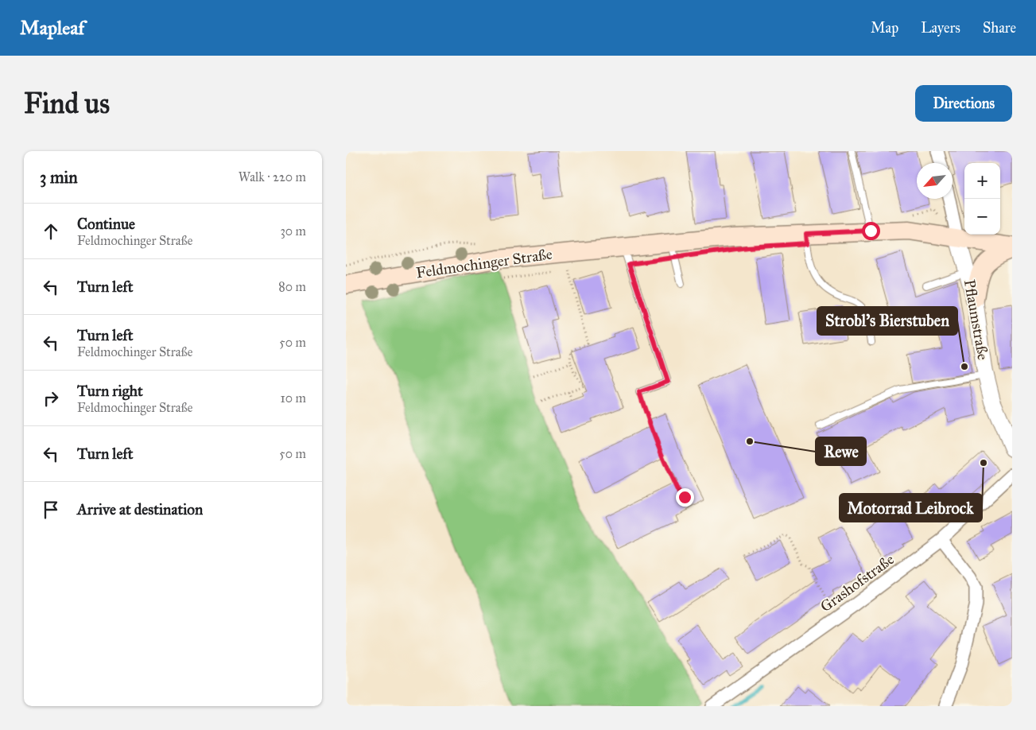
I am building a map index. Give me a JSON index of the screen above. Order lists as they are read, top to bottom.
{
  "streets": {
    "main road": ["Feldmochinger Straße"],
    "street": ["Pflaumstraße", "Grashofstraße"]
  },
  "crossings": [
    ["Feldmochinger Straße", "Pflaumstraße"]
  ],
  "places": ["Strobl's Bierstuben", "Rewe", "Motorrad Leibrock"],
  "north": "bottom left",
  "page": {
    "header": "Mapleaf",
    "nav": ["Map", "Layers", "Share"],
    "buttons": "Directions",
    "title": "Find us",
    "heading": ["3 min", "Walk · 220 m"],
    "map_buttons": ["+", "−"],
    "list": [
      ["Continue", "Feldmochinger Straße", "30 m"],
      ["Turn left", "80 m"],
      ["Turn left", "Feldmochinger Straße", "50 m"],
      ["Turn right", "Feldmochinger Straße", "10 m"],
      ["Turn left", "50 m"],
      "Arrive at destination"
    ]
  }
}
